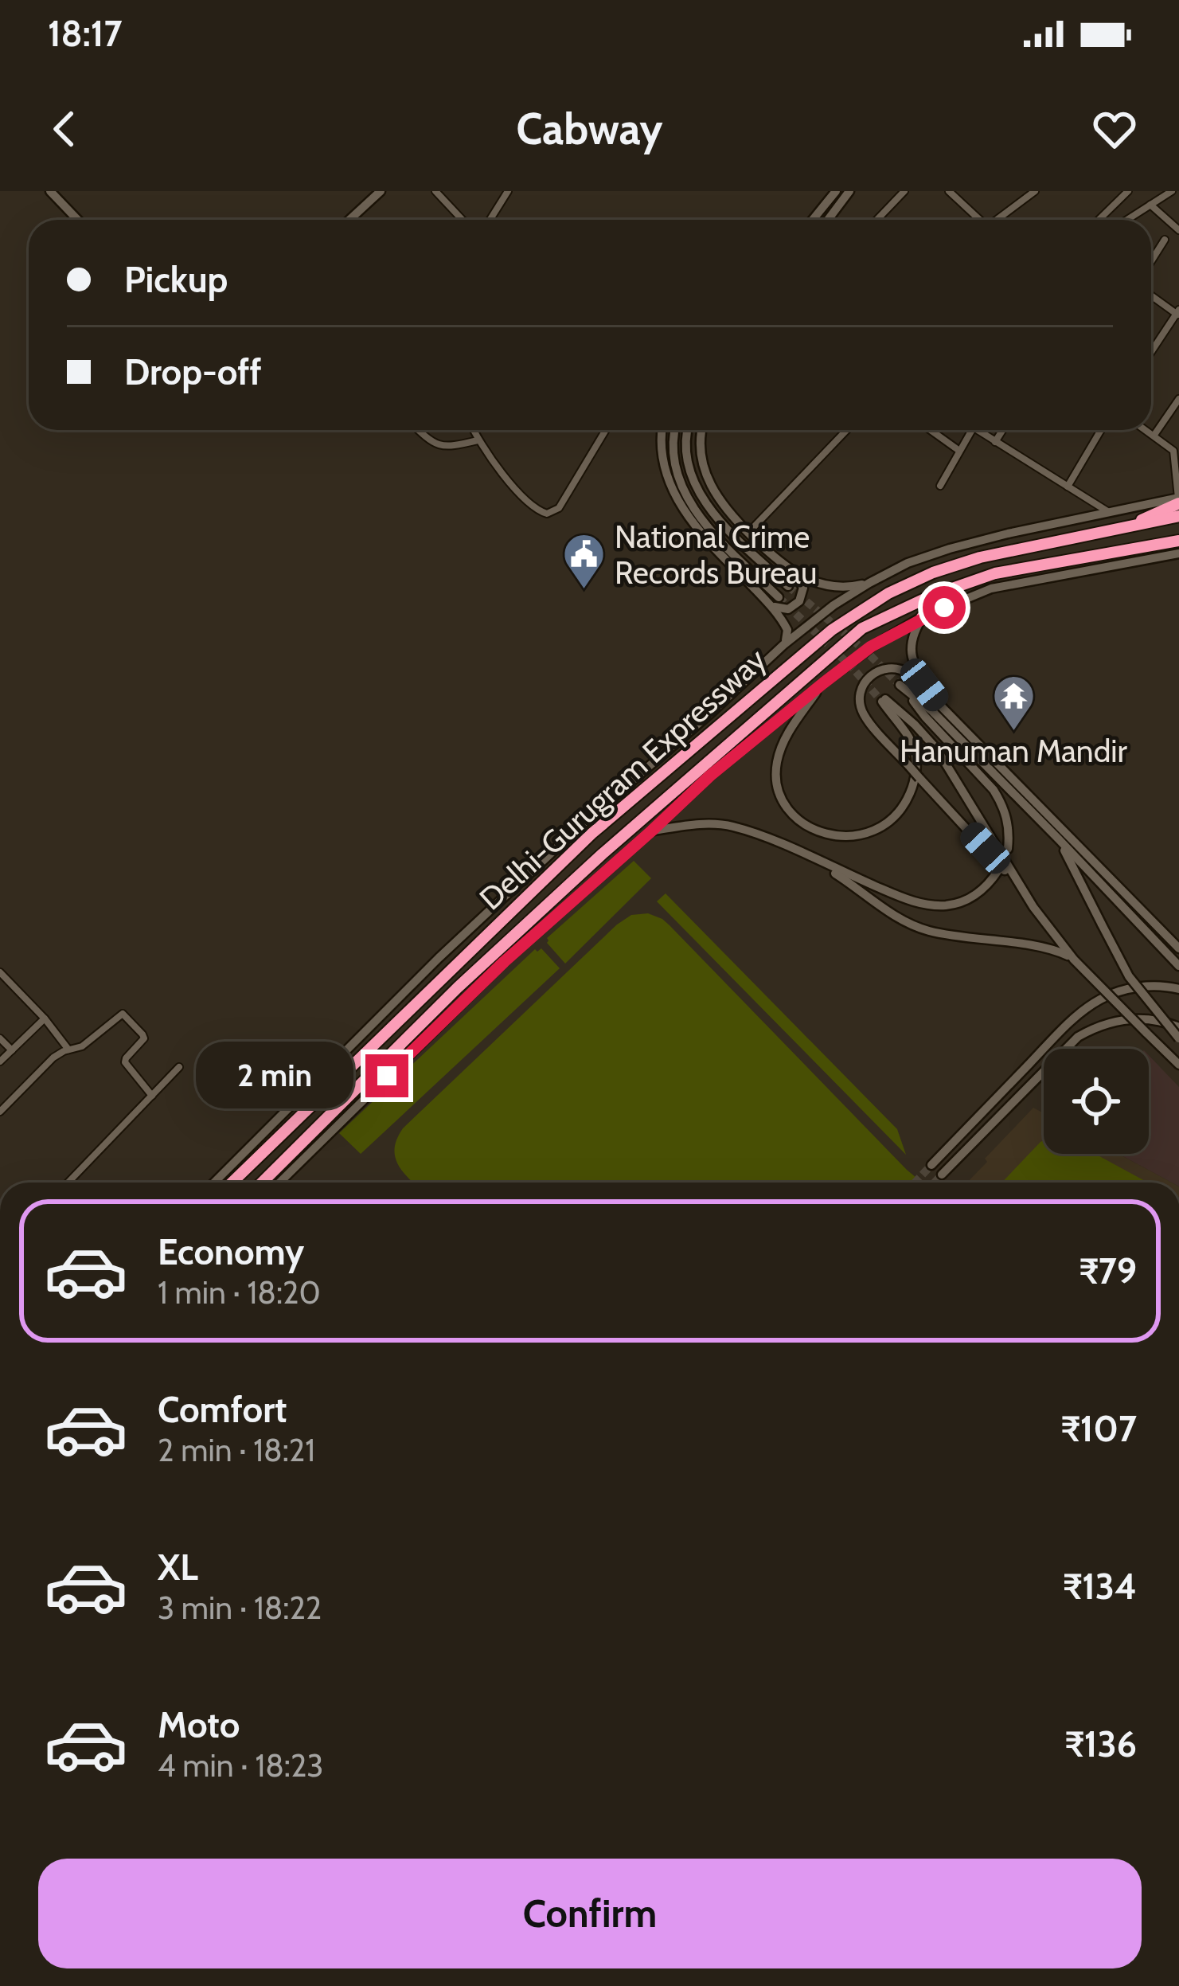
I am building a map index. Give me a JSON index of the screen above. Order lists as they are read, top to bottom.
{
  "streets": {
    "highway": ["Delhi-Gurugram Expressway"]
  },
  "places": {
    "public building": ["National Crime Records Bureau"],
    "temple": ["Hanuman Mandir"]
  },
  "page": {
    "status": "18:17",
    "header": "Cabway",
    "banner": ["Pickup", "Drop-off"],
    "bubble": "2 min",
    "list": [
      {
        "name": "Economy",
        "note": "1 min · 18:20",
        "value": "₹79"
      },
      {
        "name": "Comfort",
        "note": "2 min · 18:21",
        "value": "₹107"
      },
      {
        "name": "XL",
        "note": "3 min · 18:22",
        "value": "₹134"
      },
      {
        "name": "Moto",
        "note": "4 min · 18:23",
        "value": "₹136"
      }
    ],
    "buttons": "Confirm"
  }
}
